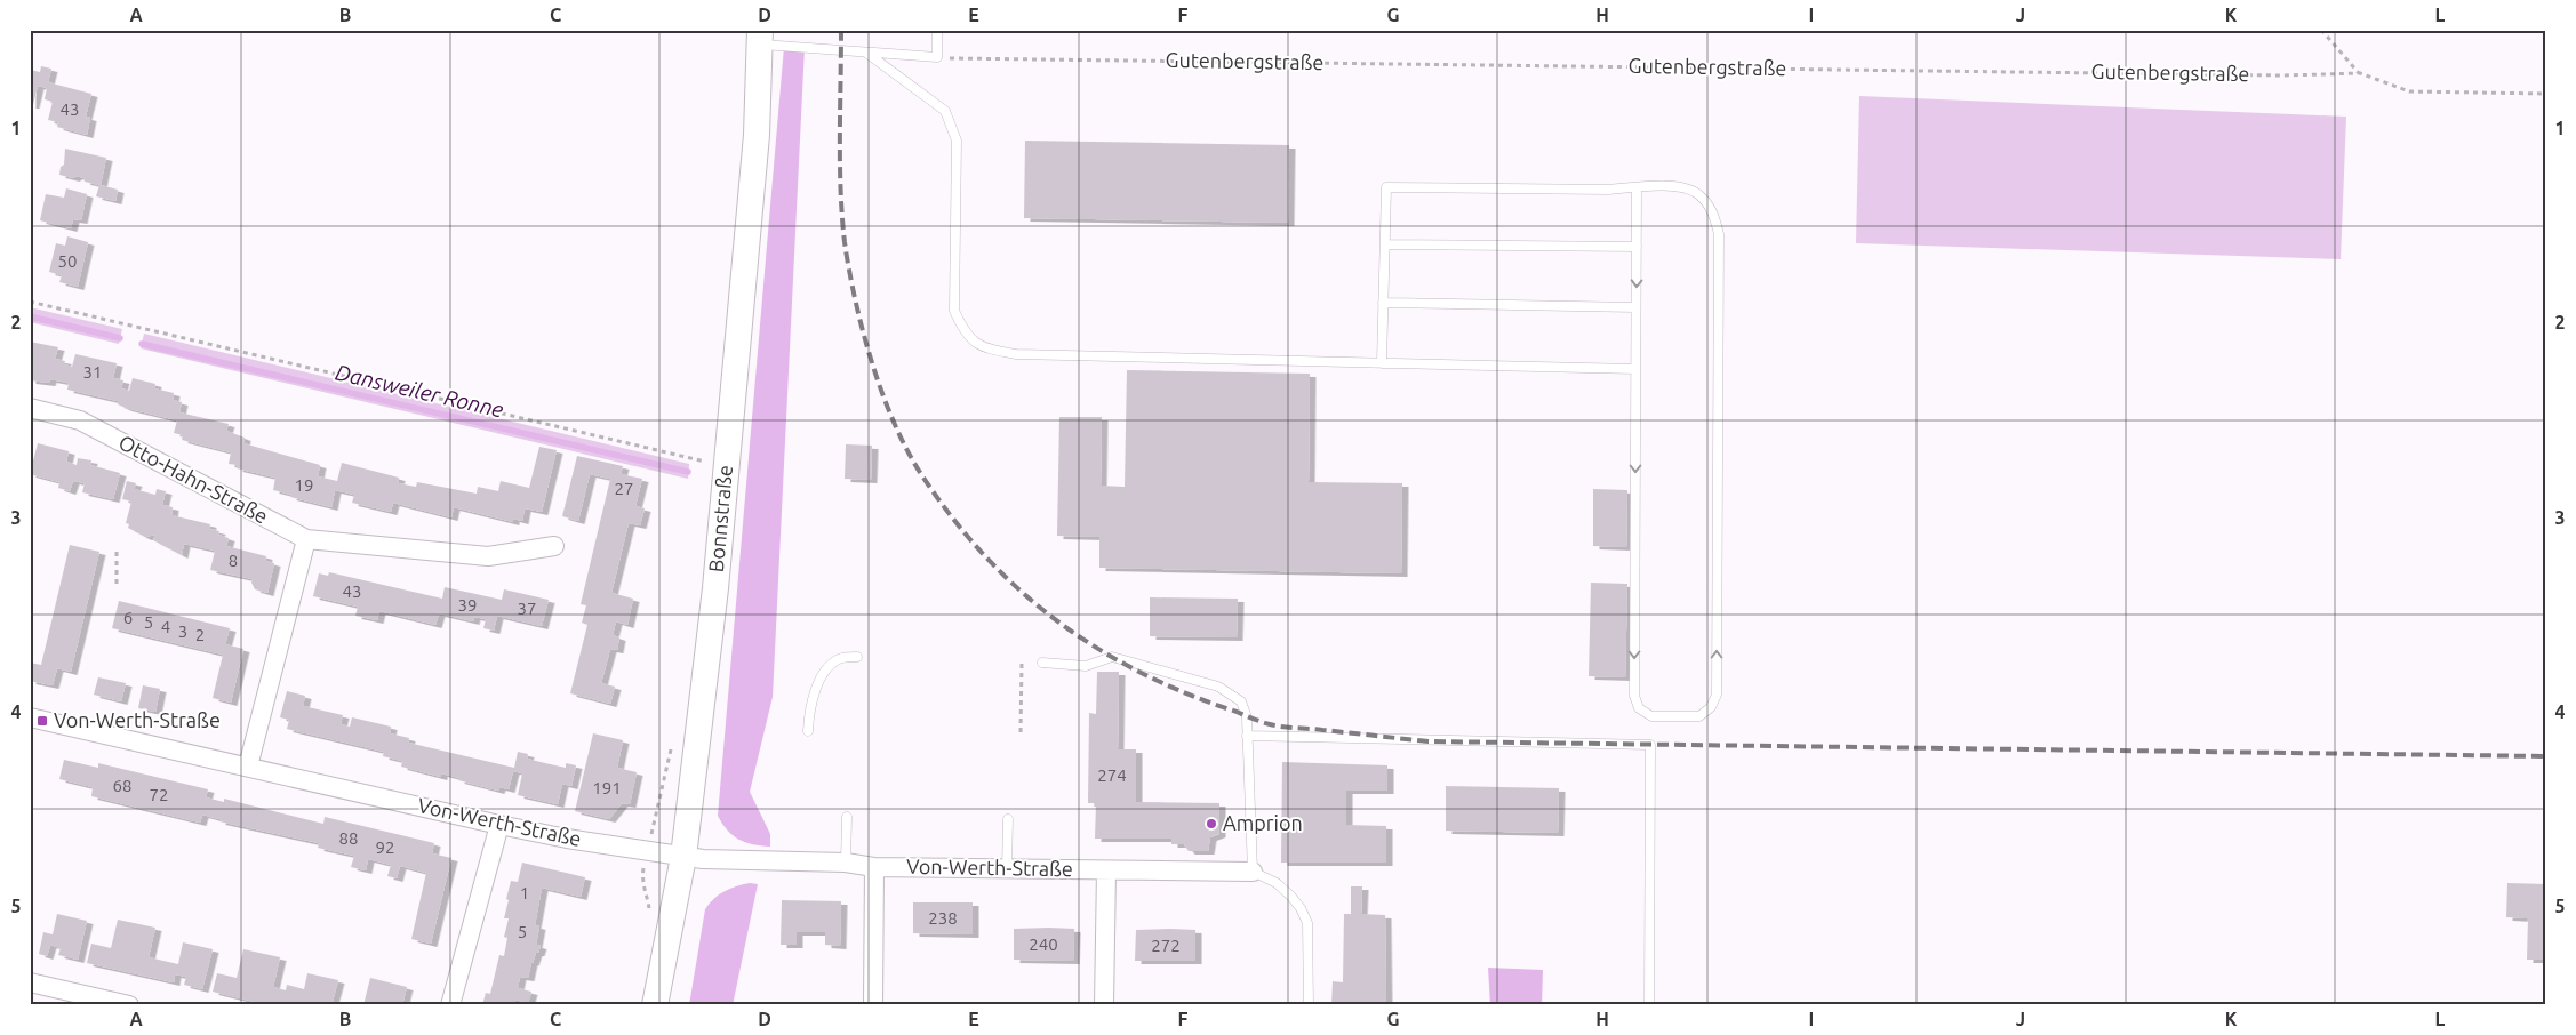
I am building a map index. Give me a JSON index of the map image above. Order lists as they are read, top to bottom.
{
  "streets": {
    "main road": ["Bonnstraße"],
    "street": ["Otto-Hahn-Straße", "Von-Werth-Straße"],
    "path": ["Gutenbergstraße"]
  },
  "crossings": [
    ["Bonnstraße", "Von-Werth-Straße"]
  ],
  "water": ["Dansweiler Ronne"],
  "places": {
    "transit": ["Von-Werth-Straße"],
    "other": ["Amprion"]
  },
  "house_numbers": [
    "43",
    "50",
    "31",
    "19",
    "27",
    "8",
    "43",
    "39",
    "37",
    "6",
    "5",
    "4",
    "3",
    "2",
    "274",
    "68",
    "191",
    "72",
    "88",
    "92",
    "1",
    "238",
    "5",
    "240",
    "272"
  ],
  "grid": {
    "columns": [
      "A",
      "B",
      "C",
      "D",
      "E",
      "F",
      "G",
      "H",
      "I",
      "J",
      "K",
      "L"
    ],
    "rows": [
      "1",
      "2",
      "3",
      "4",
      "5"
    ]
  }
}
